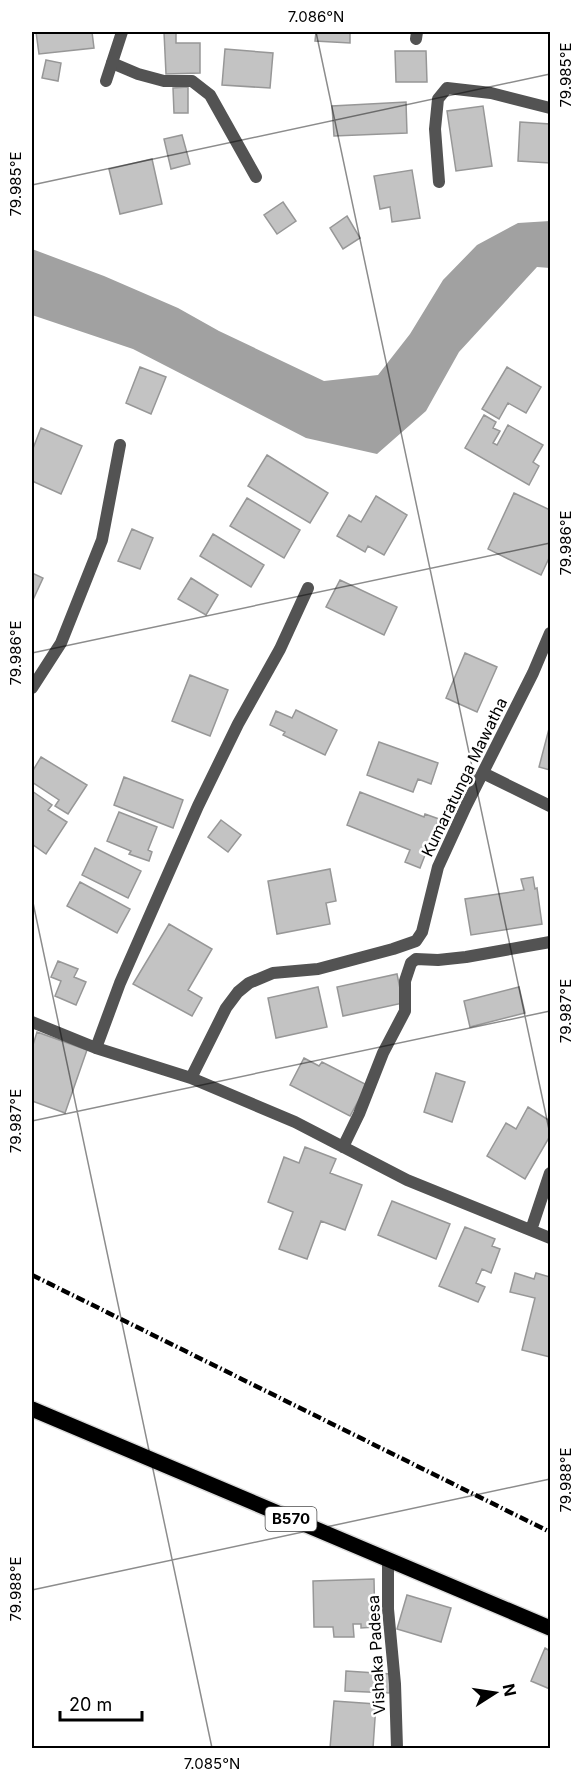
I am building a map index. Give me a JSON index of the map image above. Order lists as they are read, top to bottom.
{
  "streets": {
    "main road": ["B570"],
    "street": ["Kumaratunga Mawatha", "Vishaka Padesa"]
  },
  "crossings": [
    ["B570", "Vishaka Padesa"]
  ],
  "scale_bar": "20 m",
  "north": "right",
  "coordinates": [
    "7.086°N",
    "79.985°E",
    "79.986°E",
    "79.987°E",
    "79.988°E",
    "7.085°N"
  ]
}
